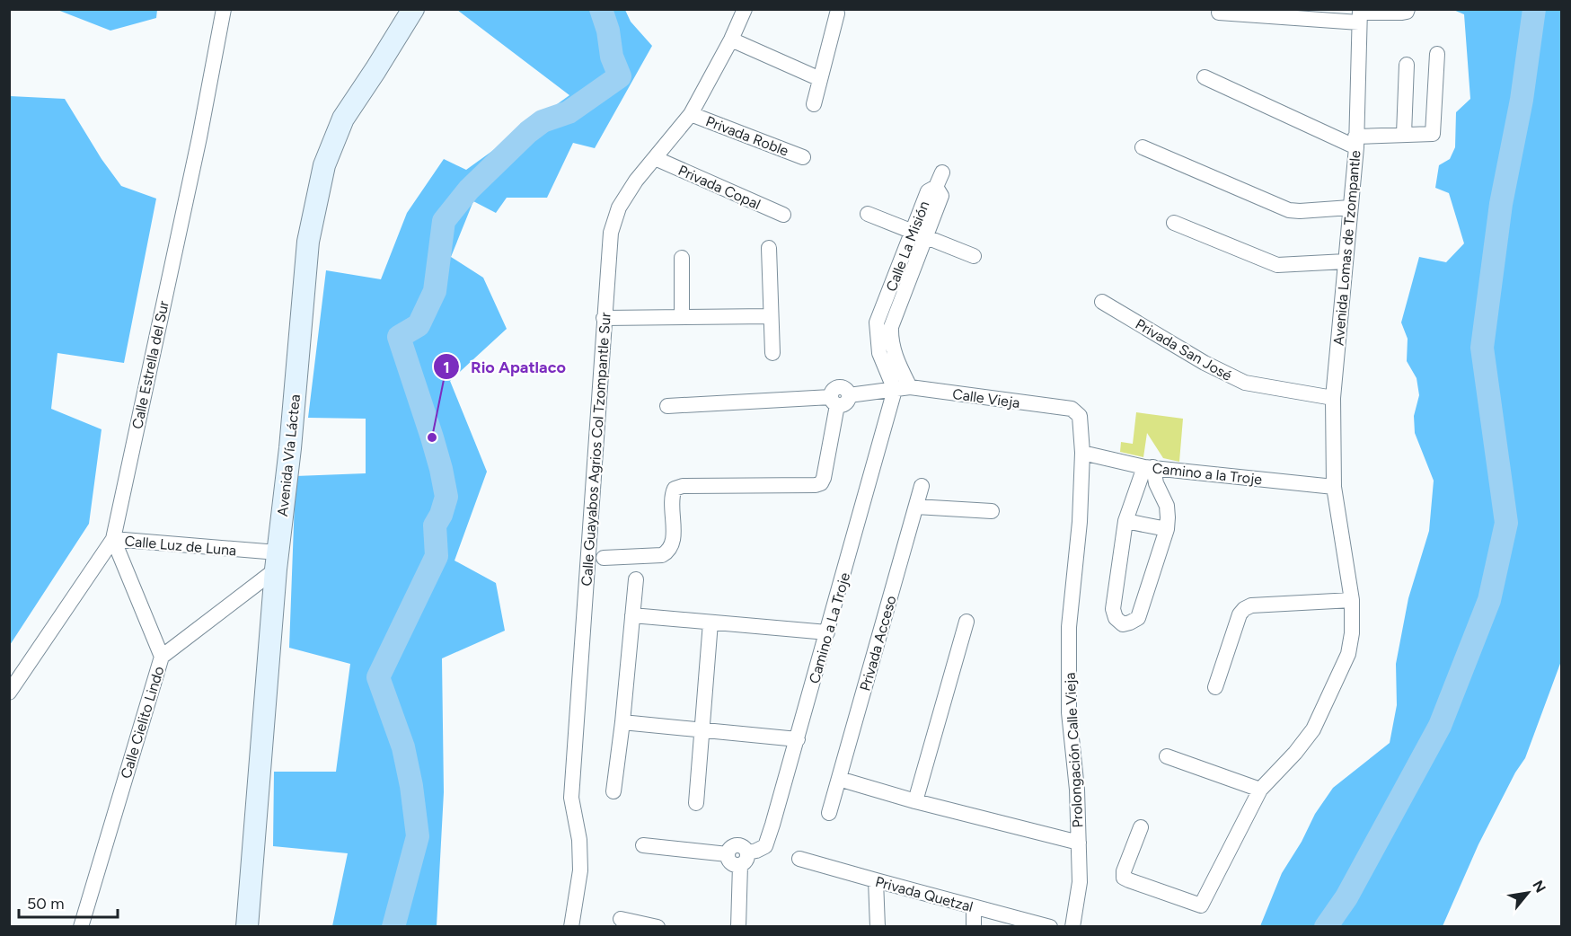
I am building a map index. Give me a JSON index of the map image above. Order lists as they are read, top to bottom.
{
  "streets": {
    "street": [
      "Privada Roble",
      "Privada Copal",
      "Calle La Misión",
      "Avenida Lomas de Tzompantle",
      "Privada San José",
      "Calle Estrella del Sur",
      "Calle Vieja",
      "Calle Guayabos Agrios Col Tzompantle Sur",
      "Avenida Vía Láctea",
      "Camino a la Troje",
      "Calle Luz de Luna",
      "Camino a La Troje",
      "Privada Acceso",
      "Calle Cielito Lindo",
      "Prolongación Calle Vieja",
      "Privada Quetzal"
    ]
  },
  "crossings": [
    ["Privada Roble", "Calle Guayabos Agrios Col Tzompantle Sur"],
    ["Privada Copal", "Calle Guayabos Agrios Col Tzompantle Sur"],
    ["Calle La Misión", "Calle Vieja"],
    ["Calle La Misión", "Camino a La Troje"],
    ["Avenida Lomas de Tzompantle", "Privada San José"],
    ["Avenida Lomas de Tzompantle", "Camino a la Troje"],
    ["Calle Estrella del Sur", "Calle Luz de Luna"],
    ["Calle Vieja", "Camino a La Troje"],
    ["Calle Vieja", "Prolongación Calle Vieja"],
    ["Avenida Vía Láctea", "Calle Luz de Luna"],
    ["Avenida Vía Láctea", "Calle Cielito Lindo"],
    ["Camino a la Troje", "Prolongación Calle Vieja"],
    ["Calle Luz de Luna", "Calle Cielito Lindo"]
  ],
  "places": ["Rio Apatlaco"],
  "scale_bar": "50 m",
  "north": "top right"
}
